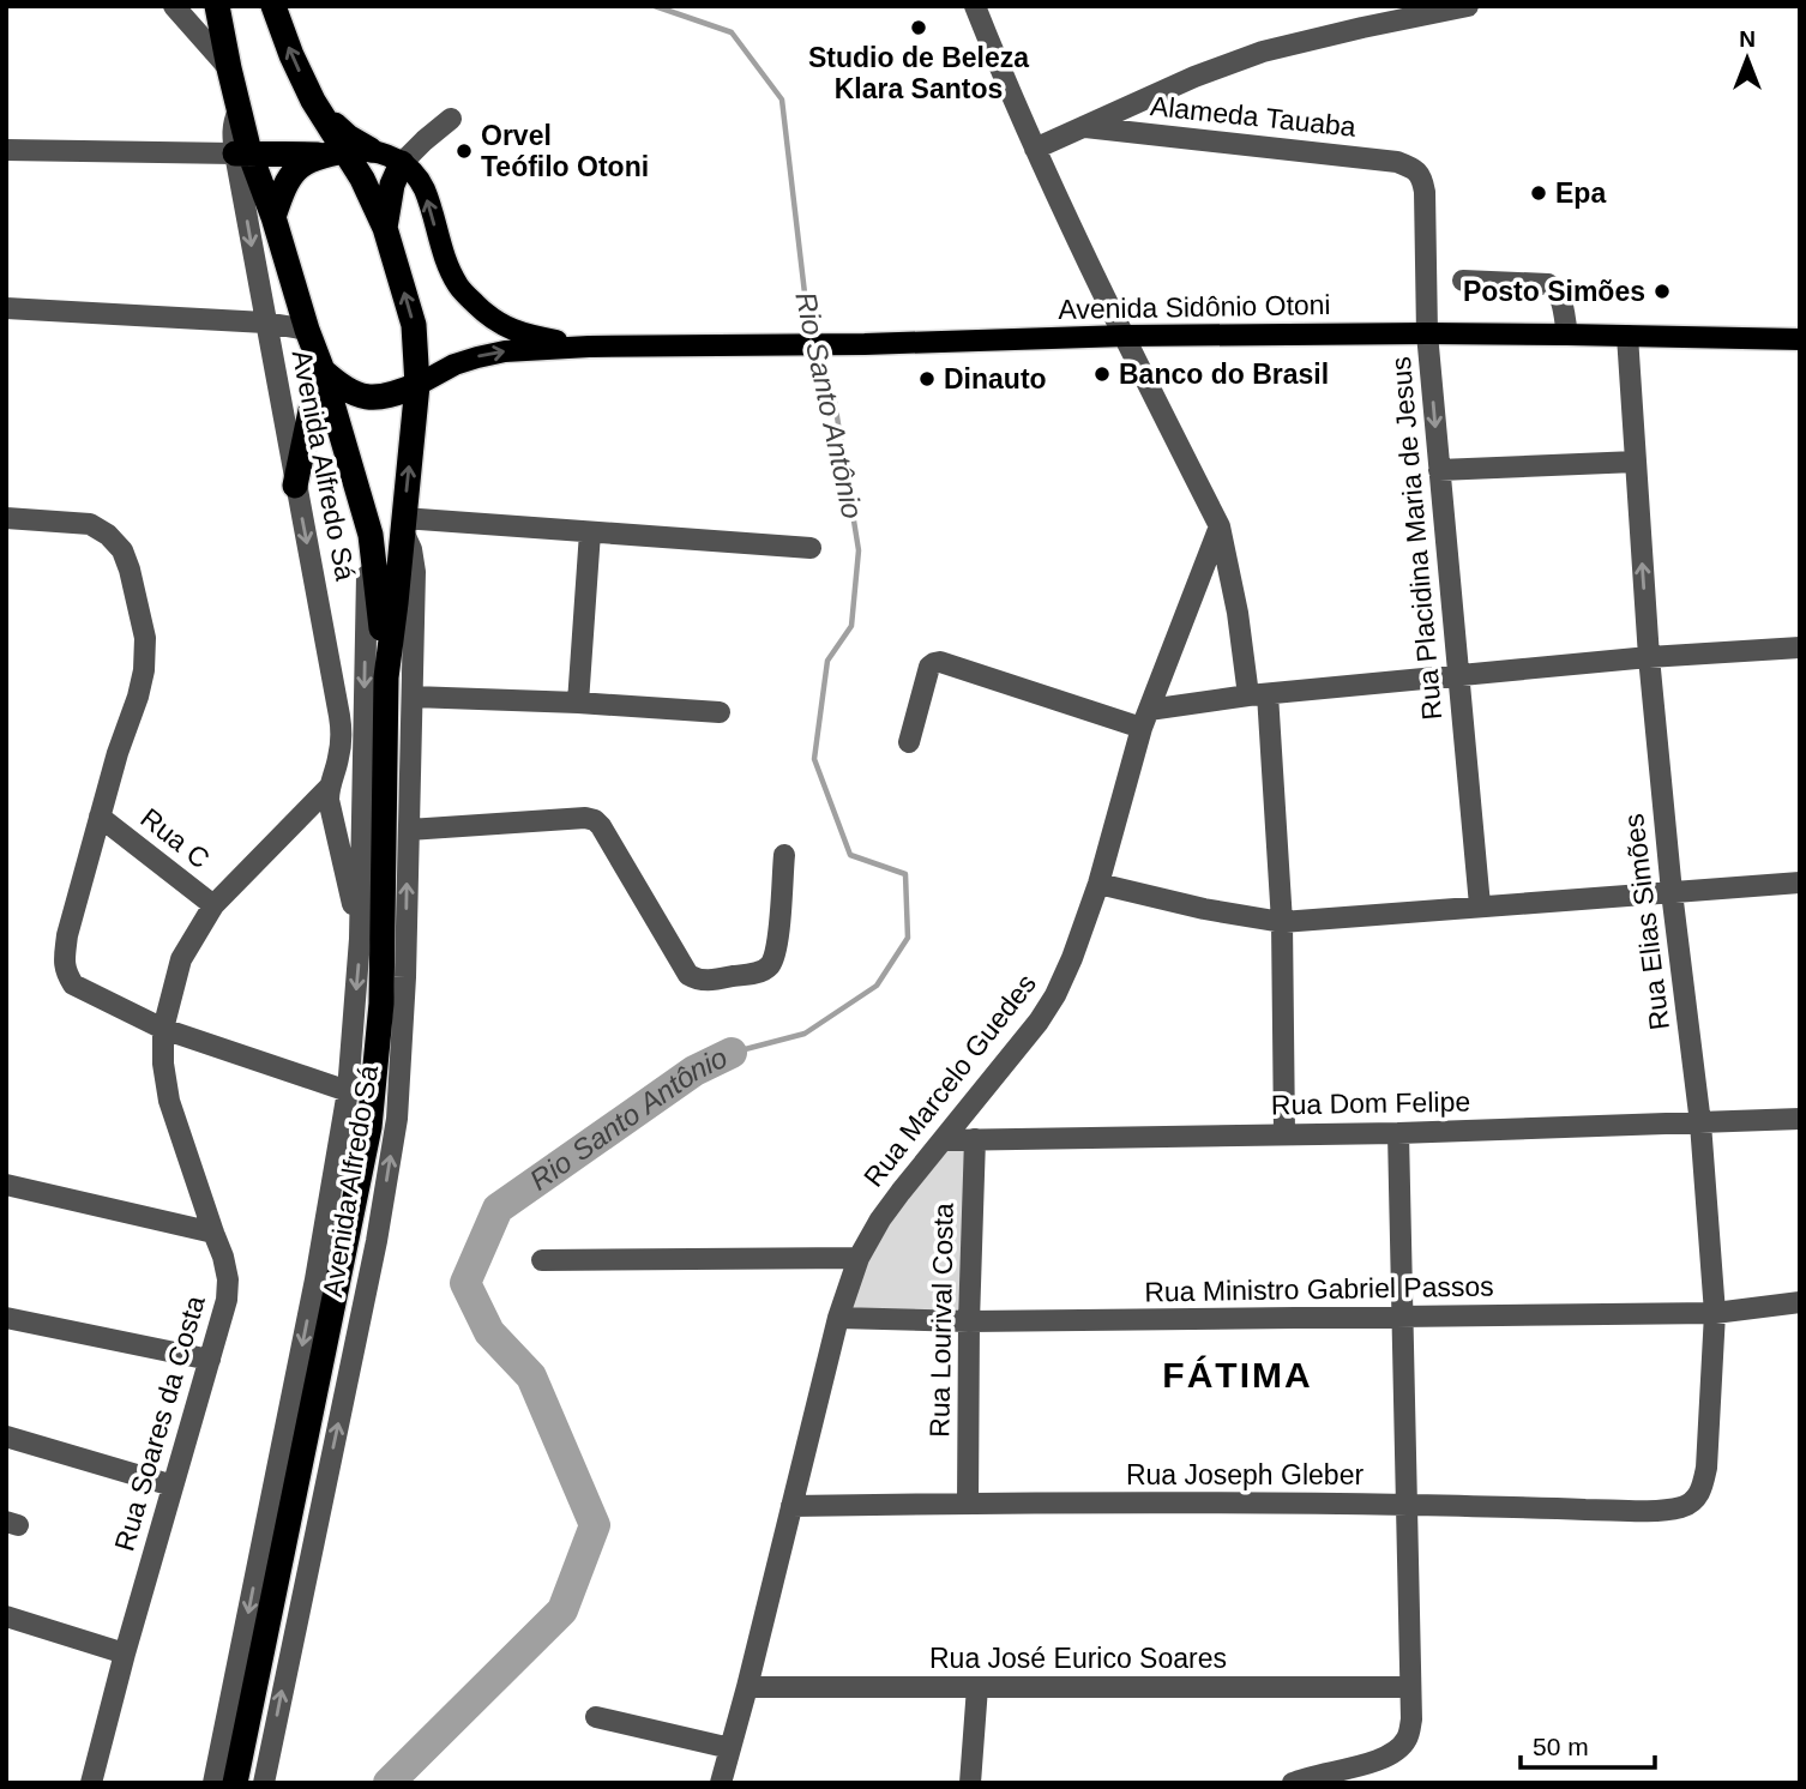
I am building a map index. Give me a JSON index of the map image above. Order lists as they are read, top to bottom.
{
  "streets": {
    "highway": ["Avenida Alfredo Sá"],
    "main road": ["Avenida Sidônio Otoni"],
    "street": [
      "Alameda Tauaba",
      "Rua Placidina Maria de Jesus",
      "Rua C",
      "Rua Elias Simões",
      "Rua Marcelo Guedes",
      "Rua Dom Felipe",
      "Rua Ministro Gabriel Passos",
      "Rua Lourival Costa",
      "Rua Soares da Costa",
      "Rua Joseph Gleber",
      "Rua José Eurico Soares"
    ]
  },
  "crossings": [
    ["Alameda Tauaba", "Rua Placidina Maria de Jesus"],
    ["Avenida Sidônio Otoni", "Rua Placidina Maria de Jesus"],
    ["Avenida Sidônio Otoni", "Rua Elias Simões"],
    ["Avenida Alfredo Sá", "Rua Soares da Costa"],
    ["Rua C", "Rua Soares da Costa"],
    ["Rua Elias Simões", "Rua Dom Felipe"],
    ["Rua Elias Simões", "Rua Ministro Gabriel Passos"],
    ["Rua Elias Simões", "Rua Joseph Gleber"],
    ["Rua Marcelo Guedes", "Rua Dom Felipe"],
    ["Rua Marcelo Guedes", "Rua Ministro Gabriel Passos"],
    ["Rua Marcelo Guedes", "Rua Joseph Gleber"],
    ["Rua Marcelo Guedes", "Rua José Eurico Soares"],
    ["Rua Dom Felipe", "Rua Lourival Costa"],
    ["Rua Ministro Gabriel Passos", "Rua Lourival Costa"],
    ["Rua Lourival Costa", "Rua Joseph Gleber"]
  ],
  "districts": ["FÁTIMA"],
  "water": ["Rio Santo Antônio"],
  "places": [
    "Studio de Beleza Klara Santos",
    "Orvel Teófilo Otoni",
    "Epa",
    "Posto Simões",
    "Banco do Brasil",
    "Dinauto"
  ],
  "scale_bar": "50 m",
  "north": "top"
}
